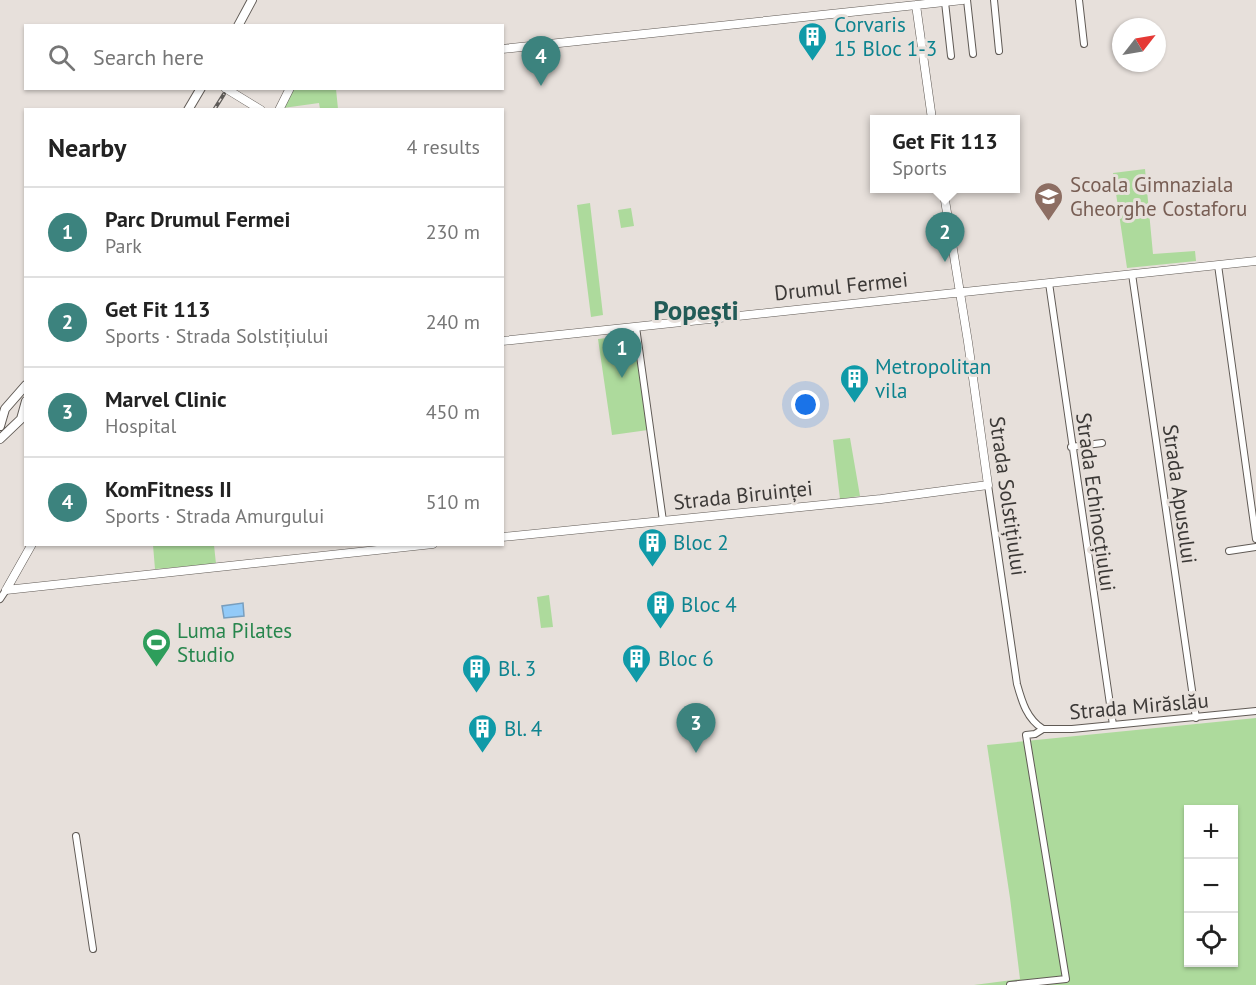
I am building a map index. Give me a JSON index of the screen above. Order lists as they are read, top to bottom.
{
  "streets": {
    "street": [
      "Drumul Fermei",
      "Strada Apusului",
      "Strada Biruinței",
      "Strada Solstițiului",
      "Strada Echinocțiului",
      "Strada Mirăslău"
    ]
  },
  "crossings": [
    ["Drumul Fermei", "Strada Apusului"],
    ["Drumul Fermei", "Strada Solstițiului"],
    ["Drumul Fermei", "Strada Echinocțiului"],
    ["Strada Apusului", "Strada Mirăslău"],
    ["Strada Biruinței", "Strada Solstițiului"],
    ["Strada Solstițiului", "Strada Mirăslău"],
    ["Strada Echinocțiului", "Strada Mirăslău"]
  ],
  "districts": ["Popești"],
  "places": {
    "building": [
      "Corvaris 15 Bloc 1-3",
      "Metropolitan vila",
      "Bloc 2",
      "Bloc 4",
      "Bloc 6",
      "Bl. 3",
      "Bl. 4"
    ],
    "school or university": ["Scoala Gimnaziala Gheorghe Costaforu"],
    "sports": ["Luma Pilates Studio"]
  },
  "north": "top right",
  "page": {
    "search": "Search here",
    "pins": [
      "4",
      "2",
      "1",
      "3"
    ],
    "heading": ["Nearby", "4 results"],
    "popup": ["Get Fit 113", "Sports"],
    "list": [
      {
        "mark": "1",
        "name": "Parc Drumul Fermei",
        "note": "Park",
        "value": "230 m"
      },
      {
        "mark": "2",
        "name": "Get Fit 113",
        "note": "Sports · Strada Solstițiului",
        "value": "240 m"
      },
      {
        "mark": "3",
        "name": "Marvel Clinic",
        "note": "Hospital",
        "value": "450 m"
      },
      {
        "mark": "4",
        "name": "KomFitness II",
        "note": "Sports · Strada Amurgului",
        "value": "510 m"
      }
    ],
    "map_buttons": ["+", "−"]
  }
}
